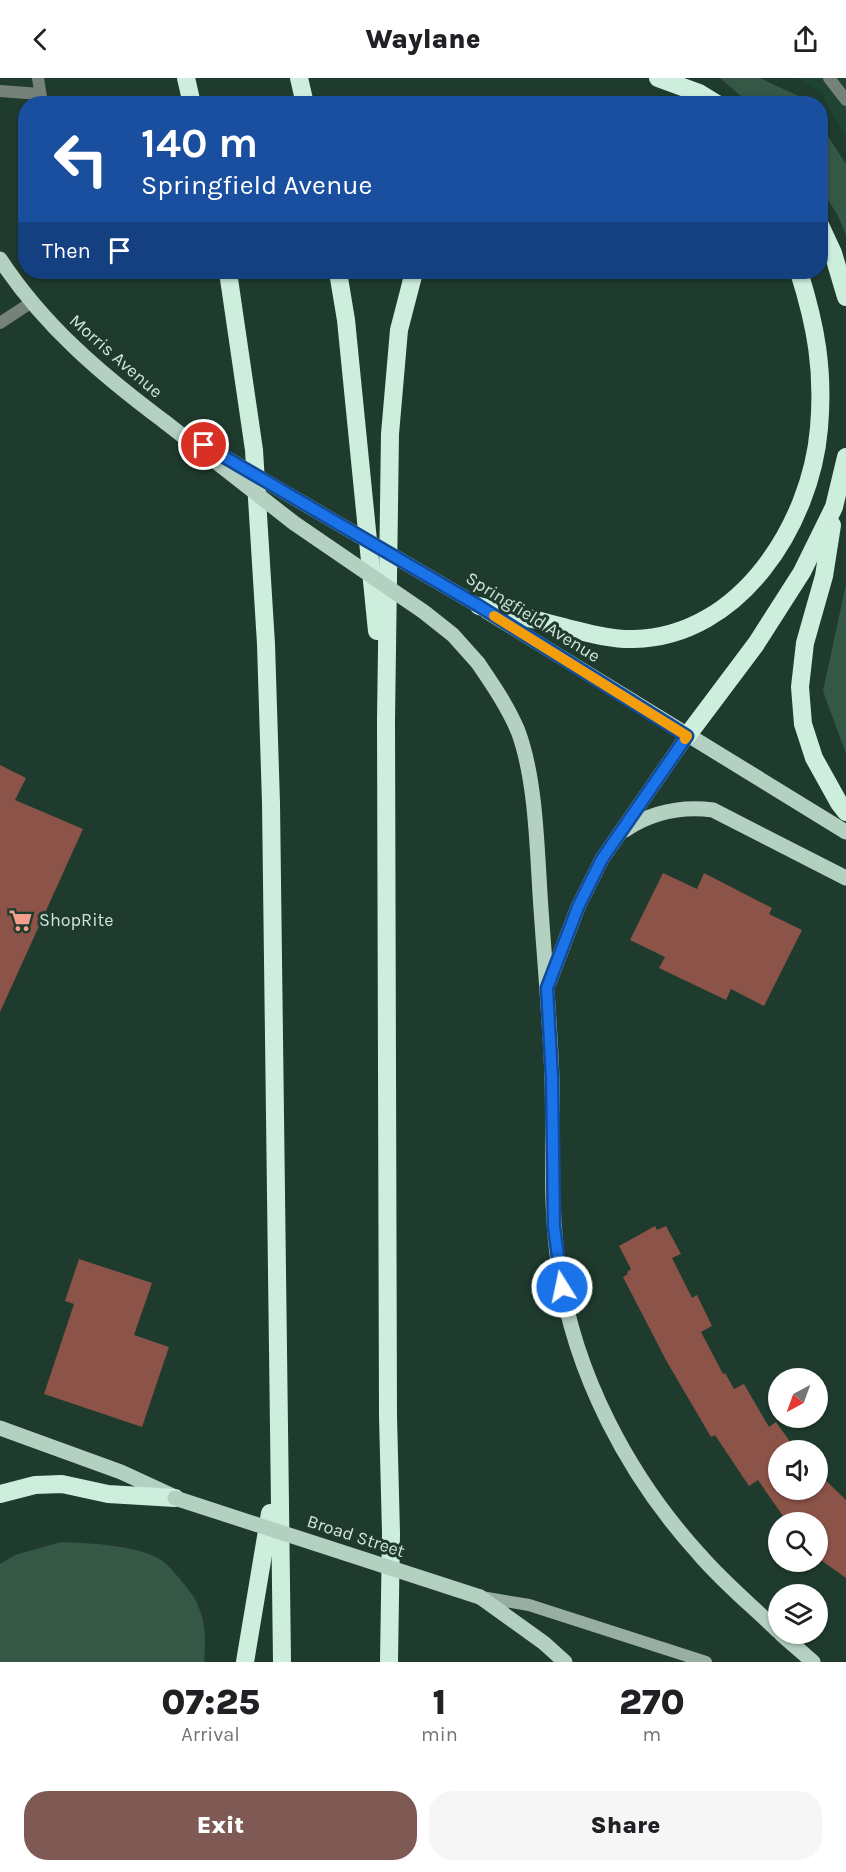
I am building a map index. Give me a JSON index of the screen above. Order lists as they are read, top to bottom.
{
  "streets": {
    "main road": ["Morris Avenue", "Springfield Avenue", "Broad Street"]
  },
  "crossings": [
    ["Morris Avenue", "Springfield Avenue"]
  ],
  "places": {
    "supermarket": ["ShopRite"]
  },
  "north": "bottom left",
  "page": {
    "header": "Waylane",
    "turn": ["140 m", "Springfield Avenue"],
    "then": "Then",
    "eta": [
      "07:25",
      "Arrival",
      "1",
      "min",
      "270",
      "m"
    ],
    "buttons": ["Exit", "Share"]
  }
}
